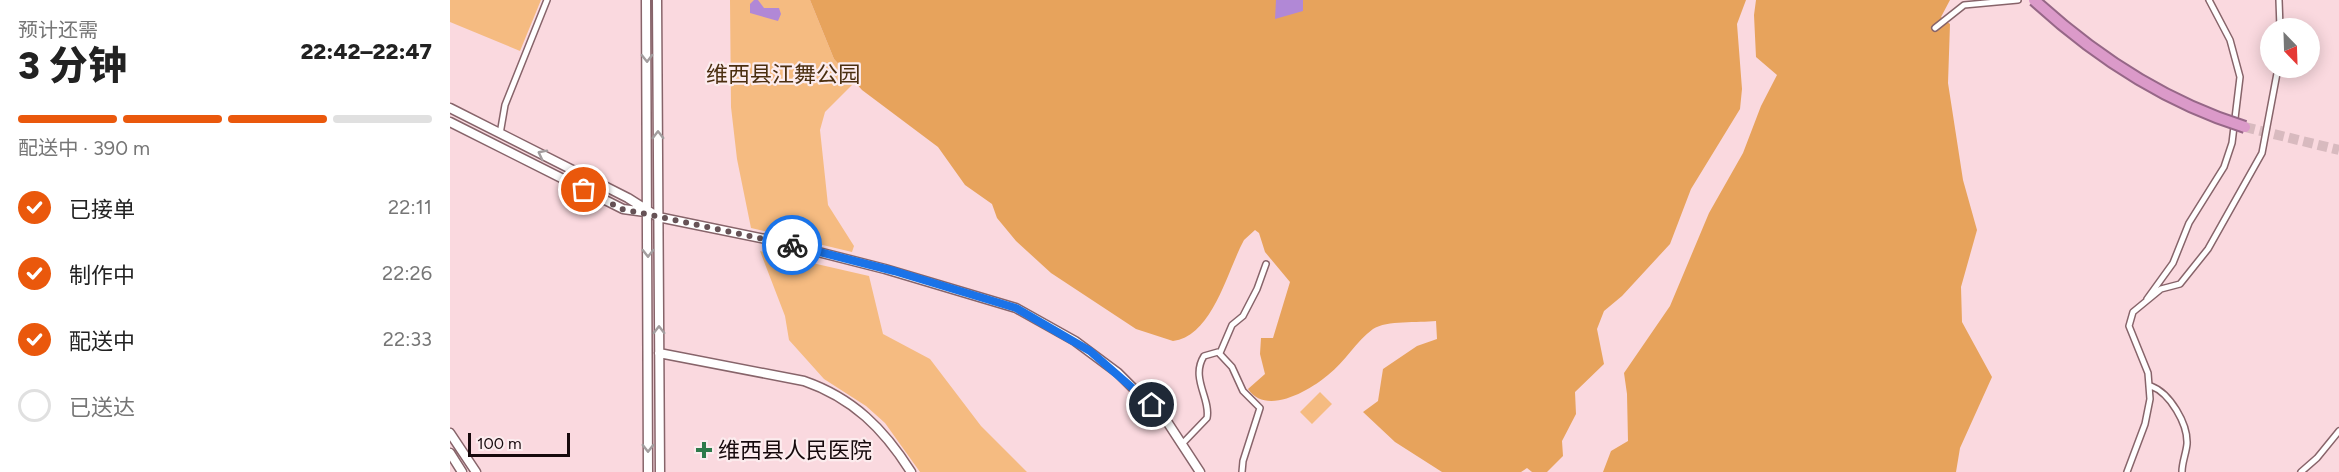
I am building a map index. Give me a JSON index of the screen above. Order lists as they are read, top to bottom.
{
  "parks": ["维西县江舞公园"],
  "places": {
    "health": ["维西县人民医院"]
  },
  "scale_bar": "100 m",
  "north": "bottom right",
  "page": {
    "heading": ["3 分钟", "预计还需", "22:42–22:47"],
    "bar": "配送中 · 390 m",
    "list": [
      ["已接单", "22:11"],
      ["制作中", "22:26"],
      ["配送中", "22:33"],
      "已送达"
    ],
    "scale": "100 m"
  }
}
